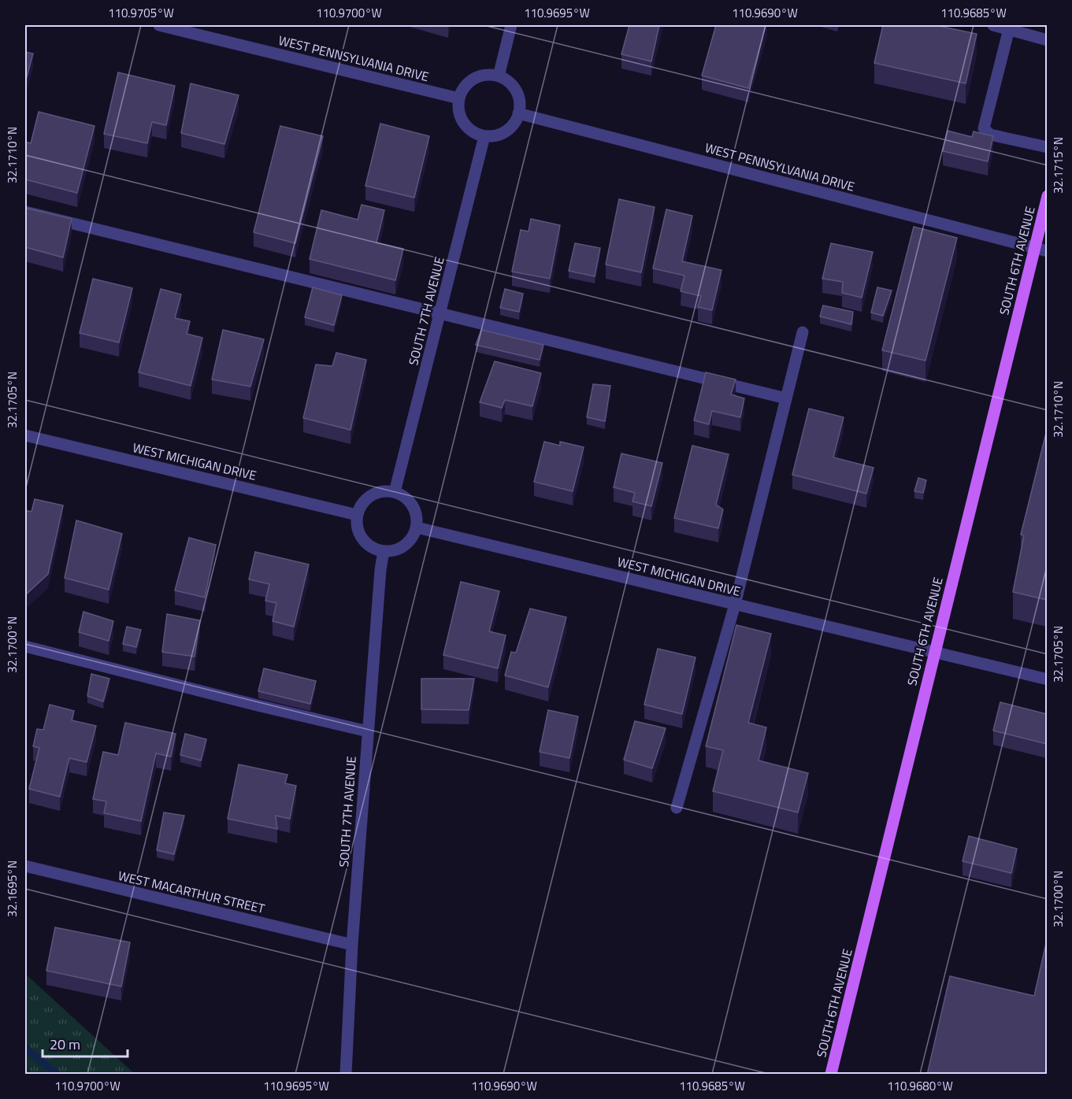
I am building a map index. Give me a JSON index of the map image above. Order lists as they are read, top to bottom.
{
  "streets": {
    "main road": ["SOUTH 6TH AVENUE"],
    "street": [
      "WEST PENNSYLVANIA DRIVE",
      "SOUTH 7TH AVENUE",
      "WEST MICHIGAN DRIVE",
      "WEST MACARTHUR STREET"
    ]
  },
  "crossings": [
    ["WEST PENNSYLVANIA DRIVE", "SOUTH 6TH AVENUE"],
    ["WEST PENNSYLVANIA DRIVE", "SOUTH 7TH AVENUE"],
    ["SOUTH 6TH AVENUE", "WEST MICHIGAN DRIVE"],
    ["SOUTH 7TH AVENUE", "WEST MICHIGAN DRIVE"],
    ["SOUTH 7TH AVENUE", "WEST MACARTHUR STREET"]
  ],
  "scale_bar": "20 m",
  "coordinates": [
    "110.9705°W",
    "110.9700°W",
    "110.9695°W",
    "110.9690°W",
    "110.9685°W",
    "32.1710°N",
    "32.1715°N",
    "32.1705°N",
    "32.1700°N",
    "32.1695°N",
    "110.9680°W"
  ]
}
